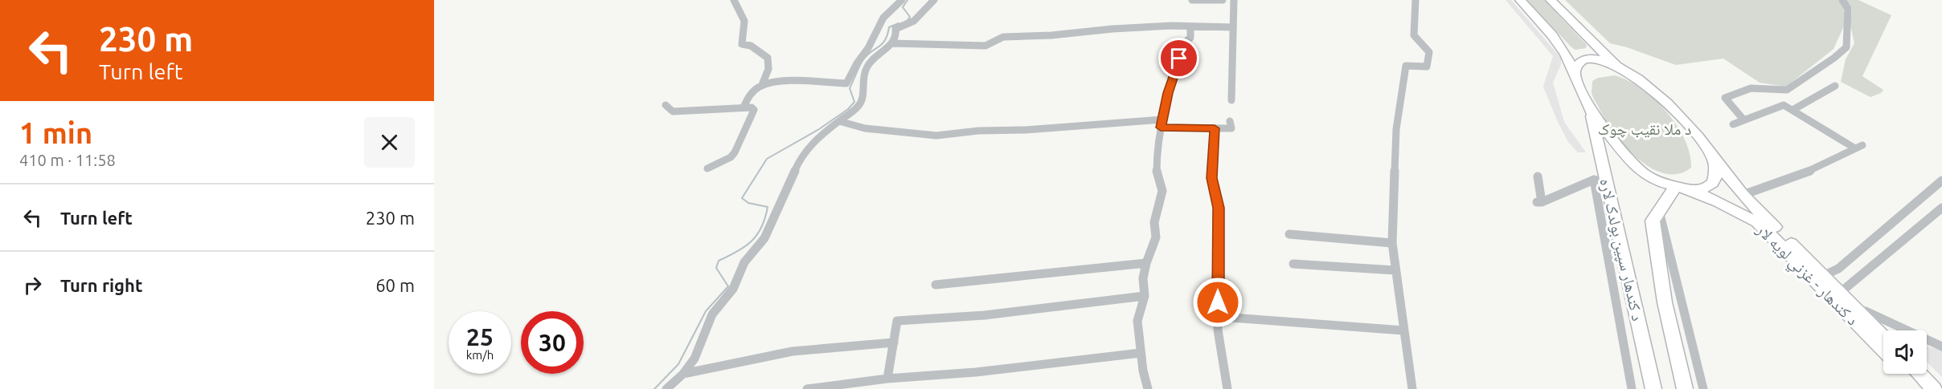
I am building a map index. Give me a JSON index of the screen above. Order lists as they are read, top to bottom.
{
  "streets": {
    "highway": ["د کندهار سپین بولدک لاره", "د کندهار - غزني لويه لار"]
  },
  "crossings": [
    ["د کندهار سپین بولدک لاره", "د کندهار - غزني لويه لار"]
  ],
  "parks": ["د ملا نقيب چوک"],
  "page": {
    "turn": ["230 m", "Turn left"],
    "heading": ["1 min", "410 m · 11:58"],
    "list": [
      {
        "name": "Turn left",
        "value": "230 m"
      },
      {
        "name": "Turn right",
        "value": "60 m"
      }
    ],
    "speed": "25 km/h",
    "limit": "30"
  }
}
